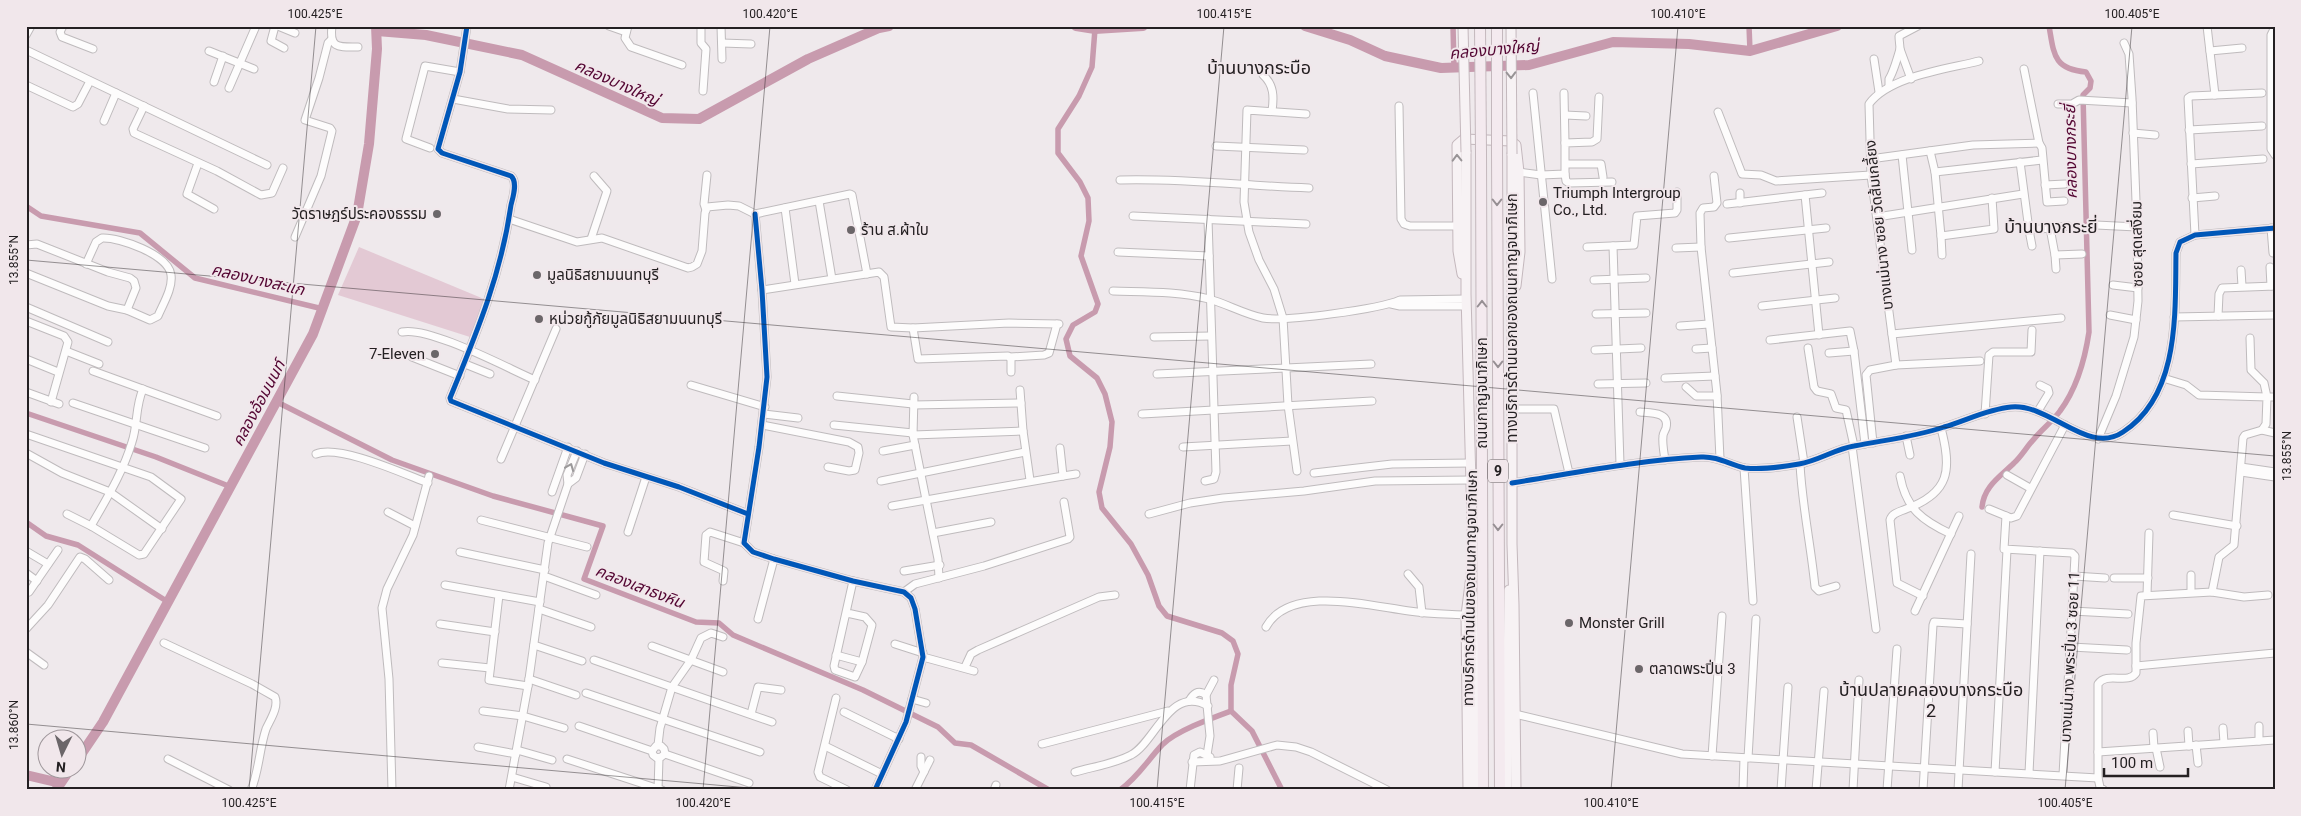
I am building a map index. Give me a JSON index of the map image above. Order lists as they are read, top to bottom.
{
  "streets": {
    "highway": ["ถนนกาญจนาภิเษก", "9"],
    "main road": ["ทางบริการด้านนอกของถนนกาญจนาภิเษก", "ทางบริการด้านในของถนนกาญจนาภิเษก"],
    "street": ["บางแม่นาง ซอย วัดส้มเกลี้ยง", "ซอย สุดเสงี่ยม", "บางแม่นาง พระปิ่น 3 ซอย 11"]
  },
  "districts": ["บ้านบางกระบือ", "บ้านบางกระยี่", "บ้านปลายคลองบางกระบือ 2"],
  "water": [
    "คลองบางใหญ่",
    "คลองบางกระยี่",
    "คลองบางสะแก",
    "คลองอ้อมนนท์",
    "คลองเสาธงหิน"
  ],
  "places": [
    "Triumph Intergroup Co., Ltd.",
    "วัดราษฎร์ประคองธรรม",
    "ร้าน ส.ผ้าใบ",
    "มูลนิธิสยามนนทบุรี",
    "หน่วยกู้ภัยมูลนิธิสยามนนทบุรี",
    "7-Eleven",
    "Monster Grill",
    "ตลาดพระปิ่น 3"
  ],
  "scale_bar": "100 m",
  "north": "bottom",
  "coordinates": [
    "100.425°E",
    "100.420°E",
    "100.415°E",
    "100.410°E",
    "100.405°E",
    "13.855°N",
    "13.860°N"
  ]
}
